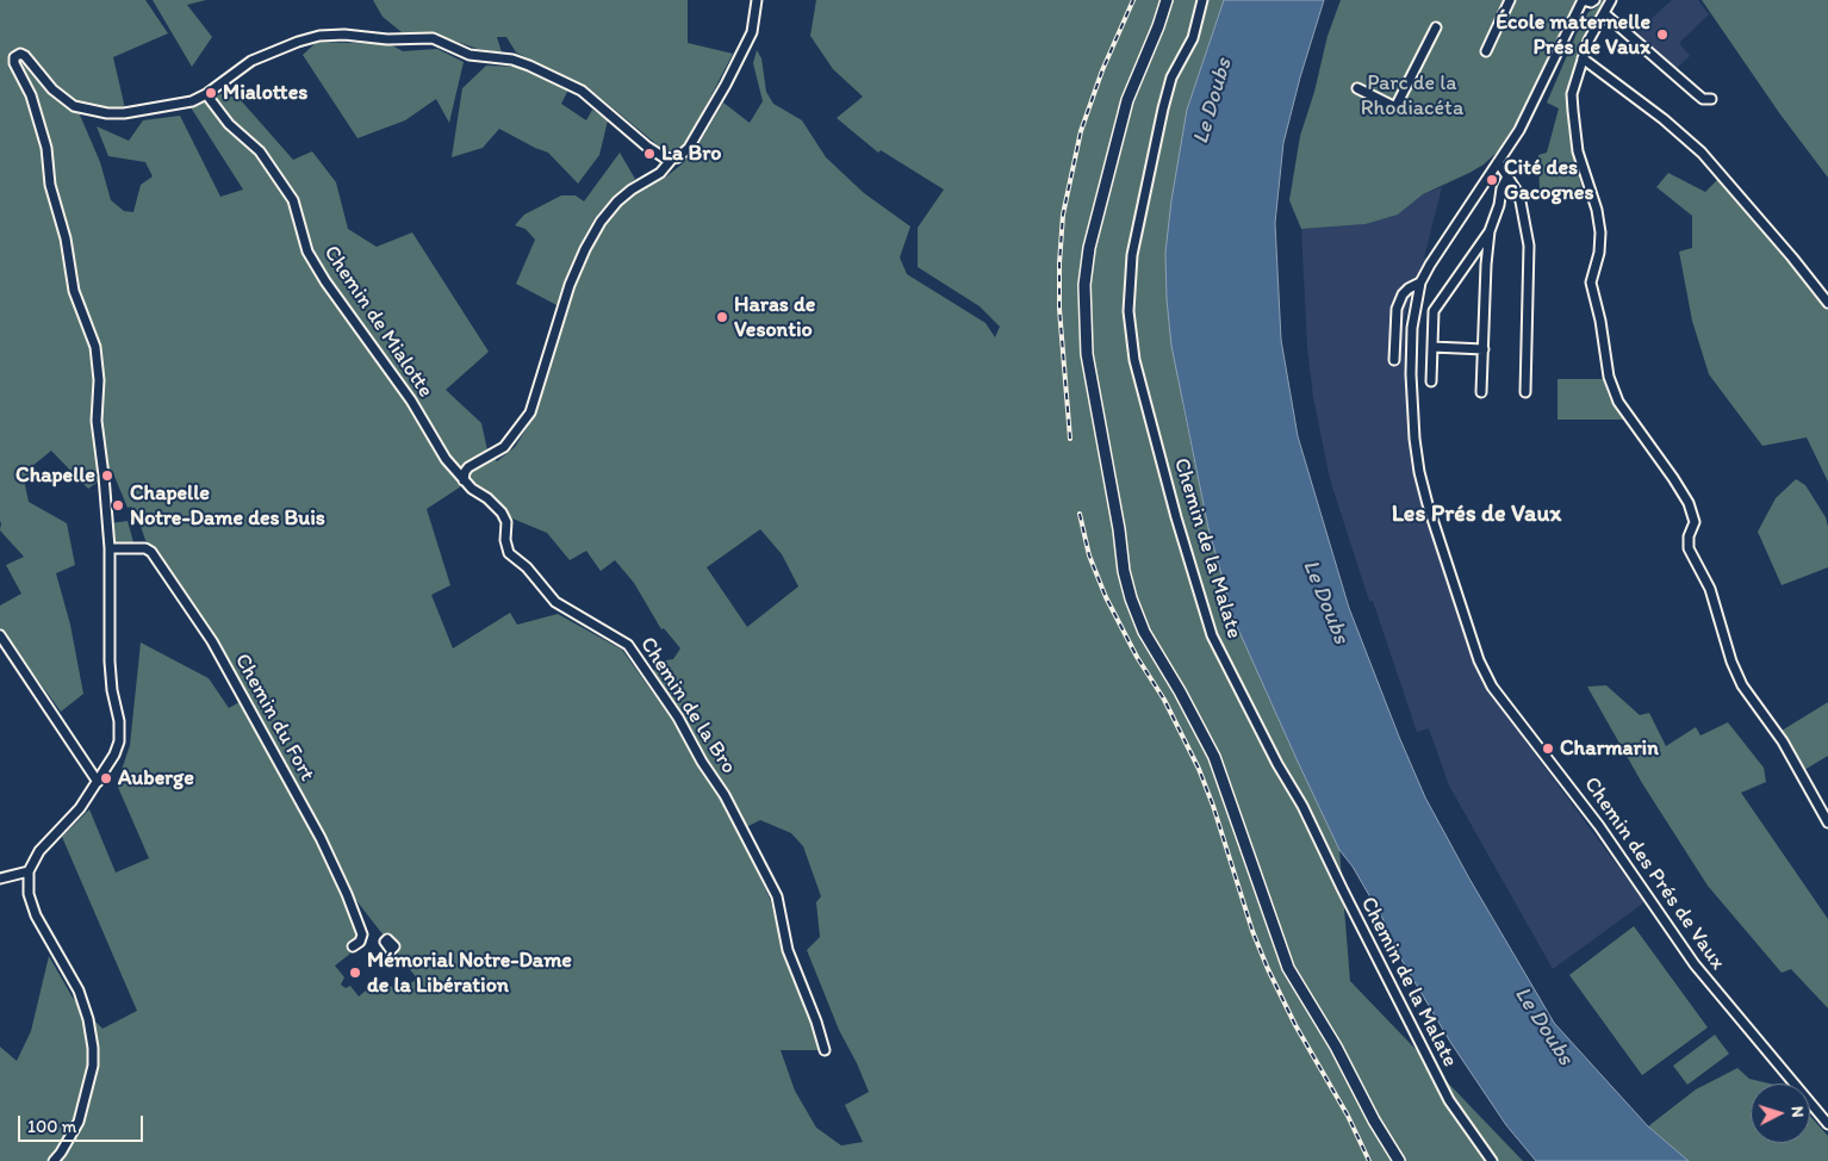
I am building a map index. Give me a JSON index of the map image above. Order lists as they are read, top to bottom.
{
  "streets": {
    "street": [
      "Chemin de Mialotte",
      "Chemin de la Malate",
      "Chemin de la Bro",
      "Chemin du Fort",
      "Chemin des Prés de Vaux"
    ]
  },
  "crossings": [
    ["Chemin de Mialotte", "Chemin de la Bro"]
  ],
  "districts": ["Les Prés de Vaux"],
  "water": ["Le Doubs"],
  "parks": ["Parc de la Rhodiacéta"],
  "places": [
    "École maternelle Prés de Vaux",
    "Mialottes",
    "La Bro",
    "Cité des Gacognes",
    "Haras de Vesontio",
    "Chapelle",
    "Chapelle Notre-Dame des Buis",
    "Charmarin",
    "Auberge",
    "Mémorial Notre-Dame de la Libération"
  ],
  "scale_bar": "100 m",
  "north": "right"
}
